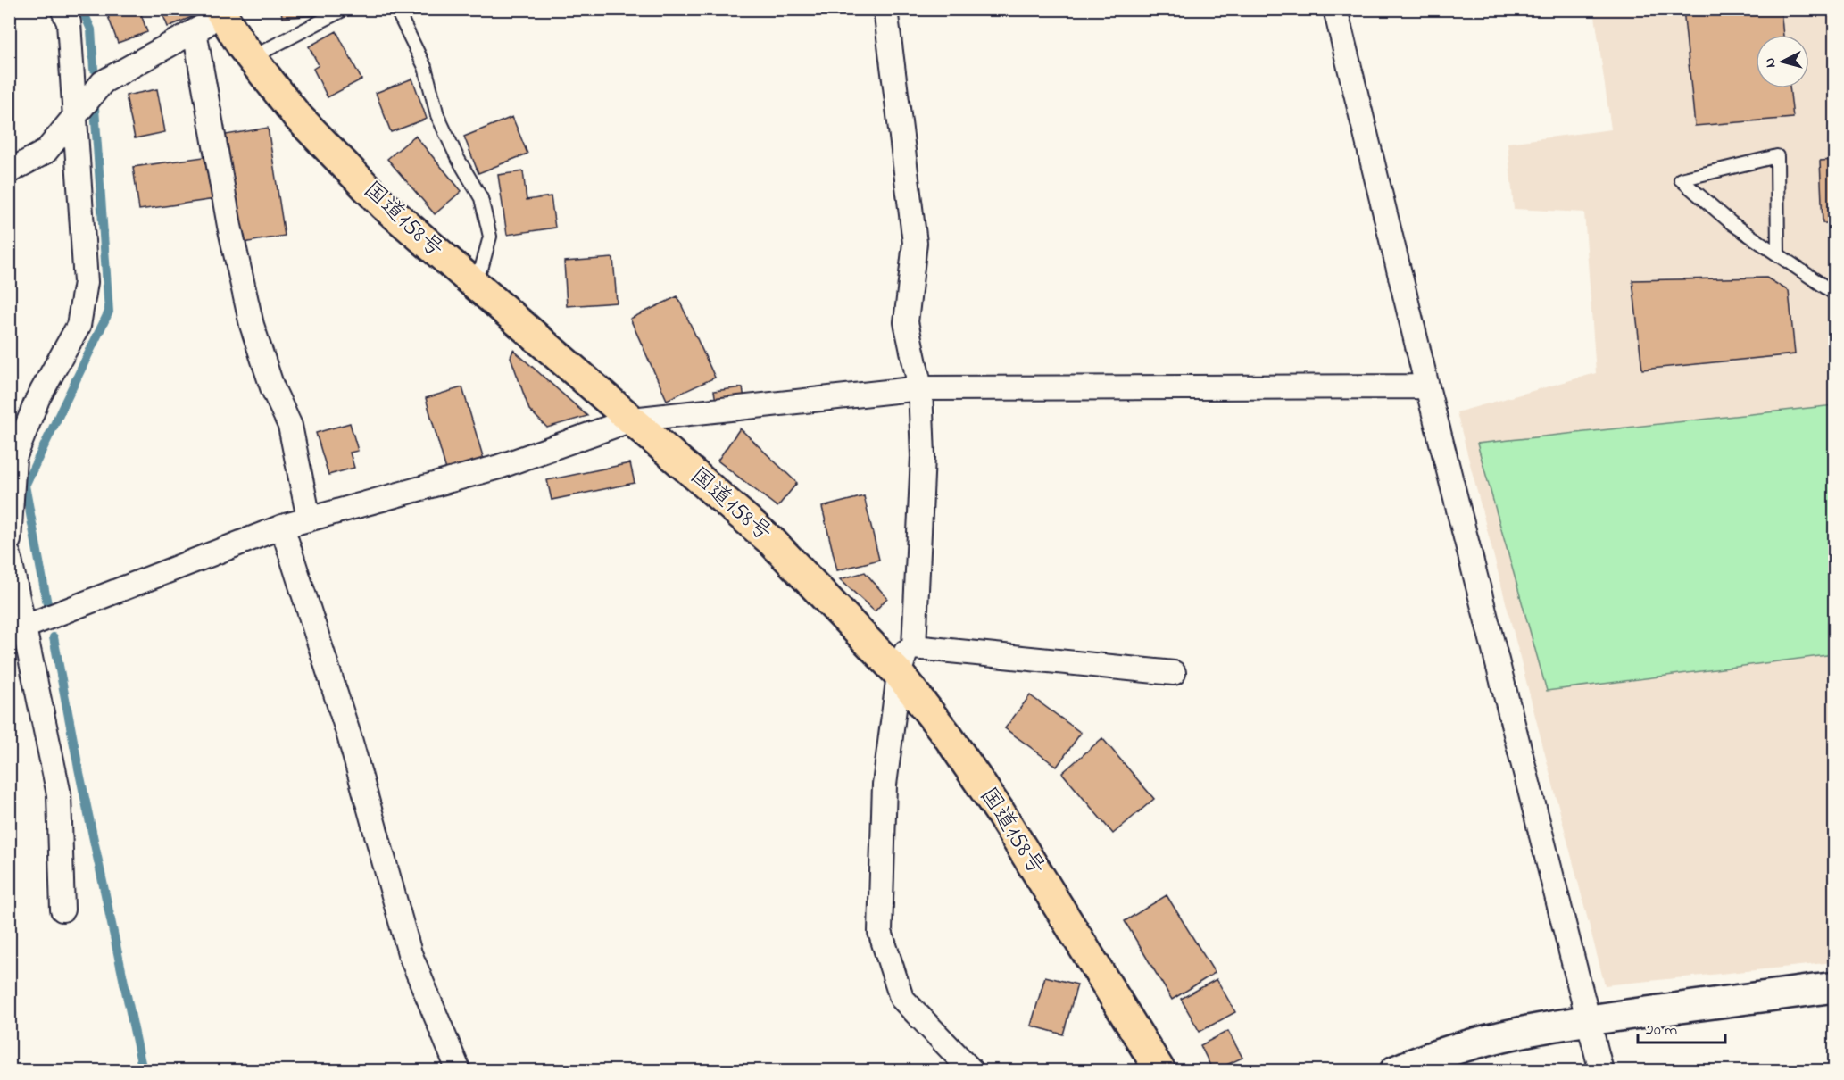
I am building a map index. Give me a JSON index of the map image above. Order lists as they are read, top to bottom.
{
  "streets": {
    "highway": ["国道158号"]
  },
  "scale_bar": "20 m",
  "north": "left"
}
